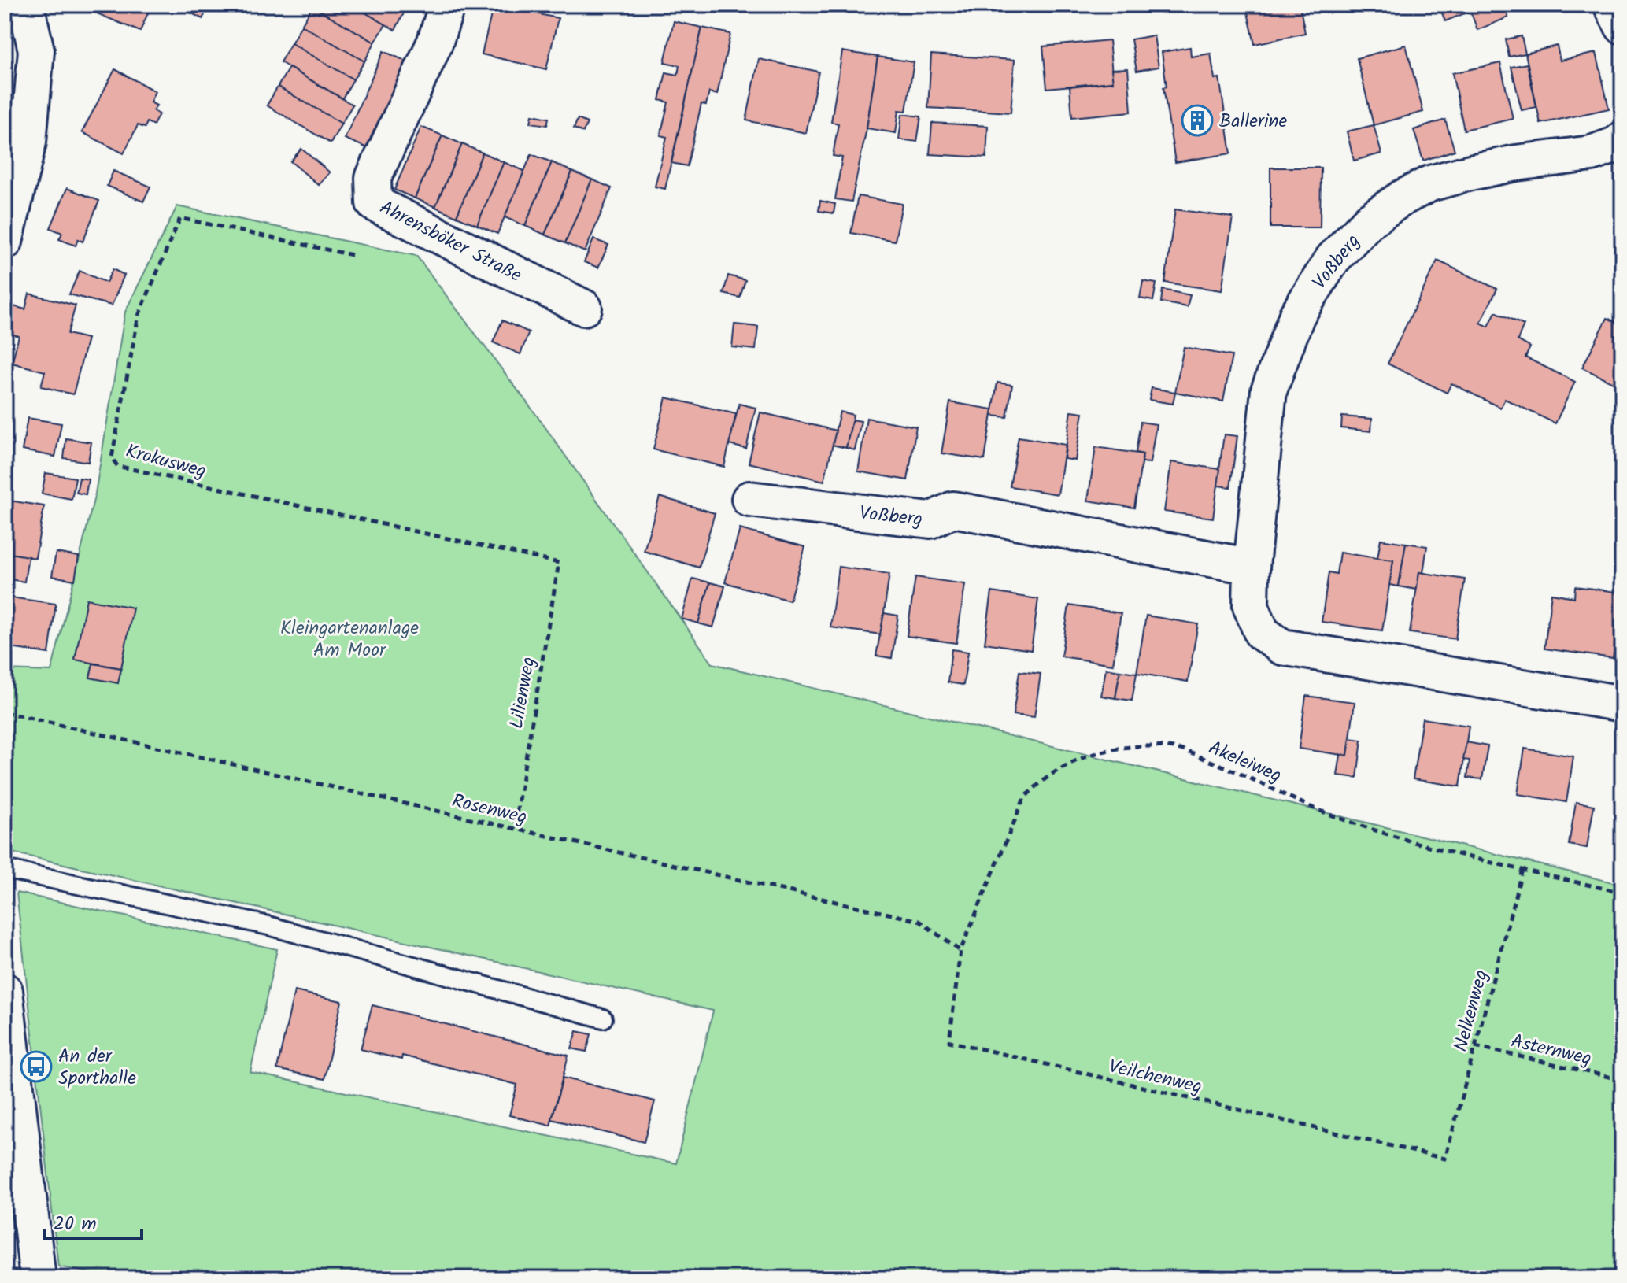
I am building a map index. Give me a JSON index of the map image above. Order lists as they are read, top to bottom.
{
  "streets": {
    "street": ["Ahrensböker Straße", "Voßberg"],
    "path": [
      "Krokusweg",
      "Lilienweg",
      "Akeleiweg",
      "Rosenweg",
      "Nelkenweg",
      "Asternweg",
      "Veilchenweg"
    ]
  },
  "crossings": [
    ["Krokusweg", "Lilienweg"],
    ["Lilienweg", "Rosenweg"],
    ["Akeleiweg", "Rosenweg"],
    ["Akeleiweg", "Nelkenweg"],
    ["Akeleiweg", "Veilchenweg"],
    ["Rosenweg", "Veilchenweg"],
    ["Nelkenweg", "Asternweg"],
    ["Nelkenweg", "Veilchenweg"]
  ],
  "parks": ["Kleingartenanlage Am Moor"],
  "places": {
    "building": ["Ballerine"],
    "bus stop": ["An der Sporthalle"]
  },
  "scale_bar": "20 m"
}
